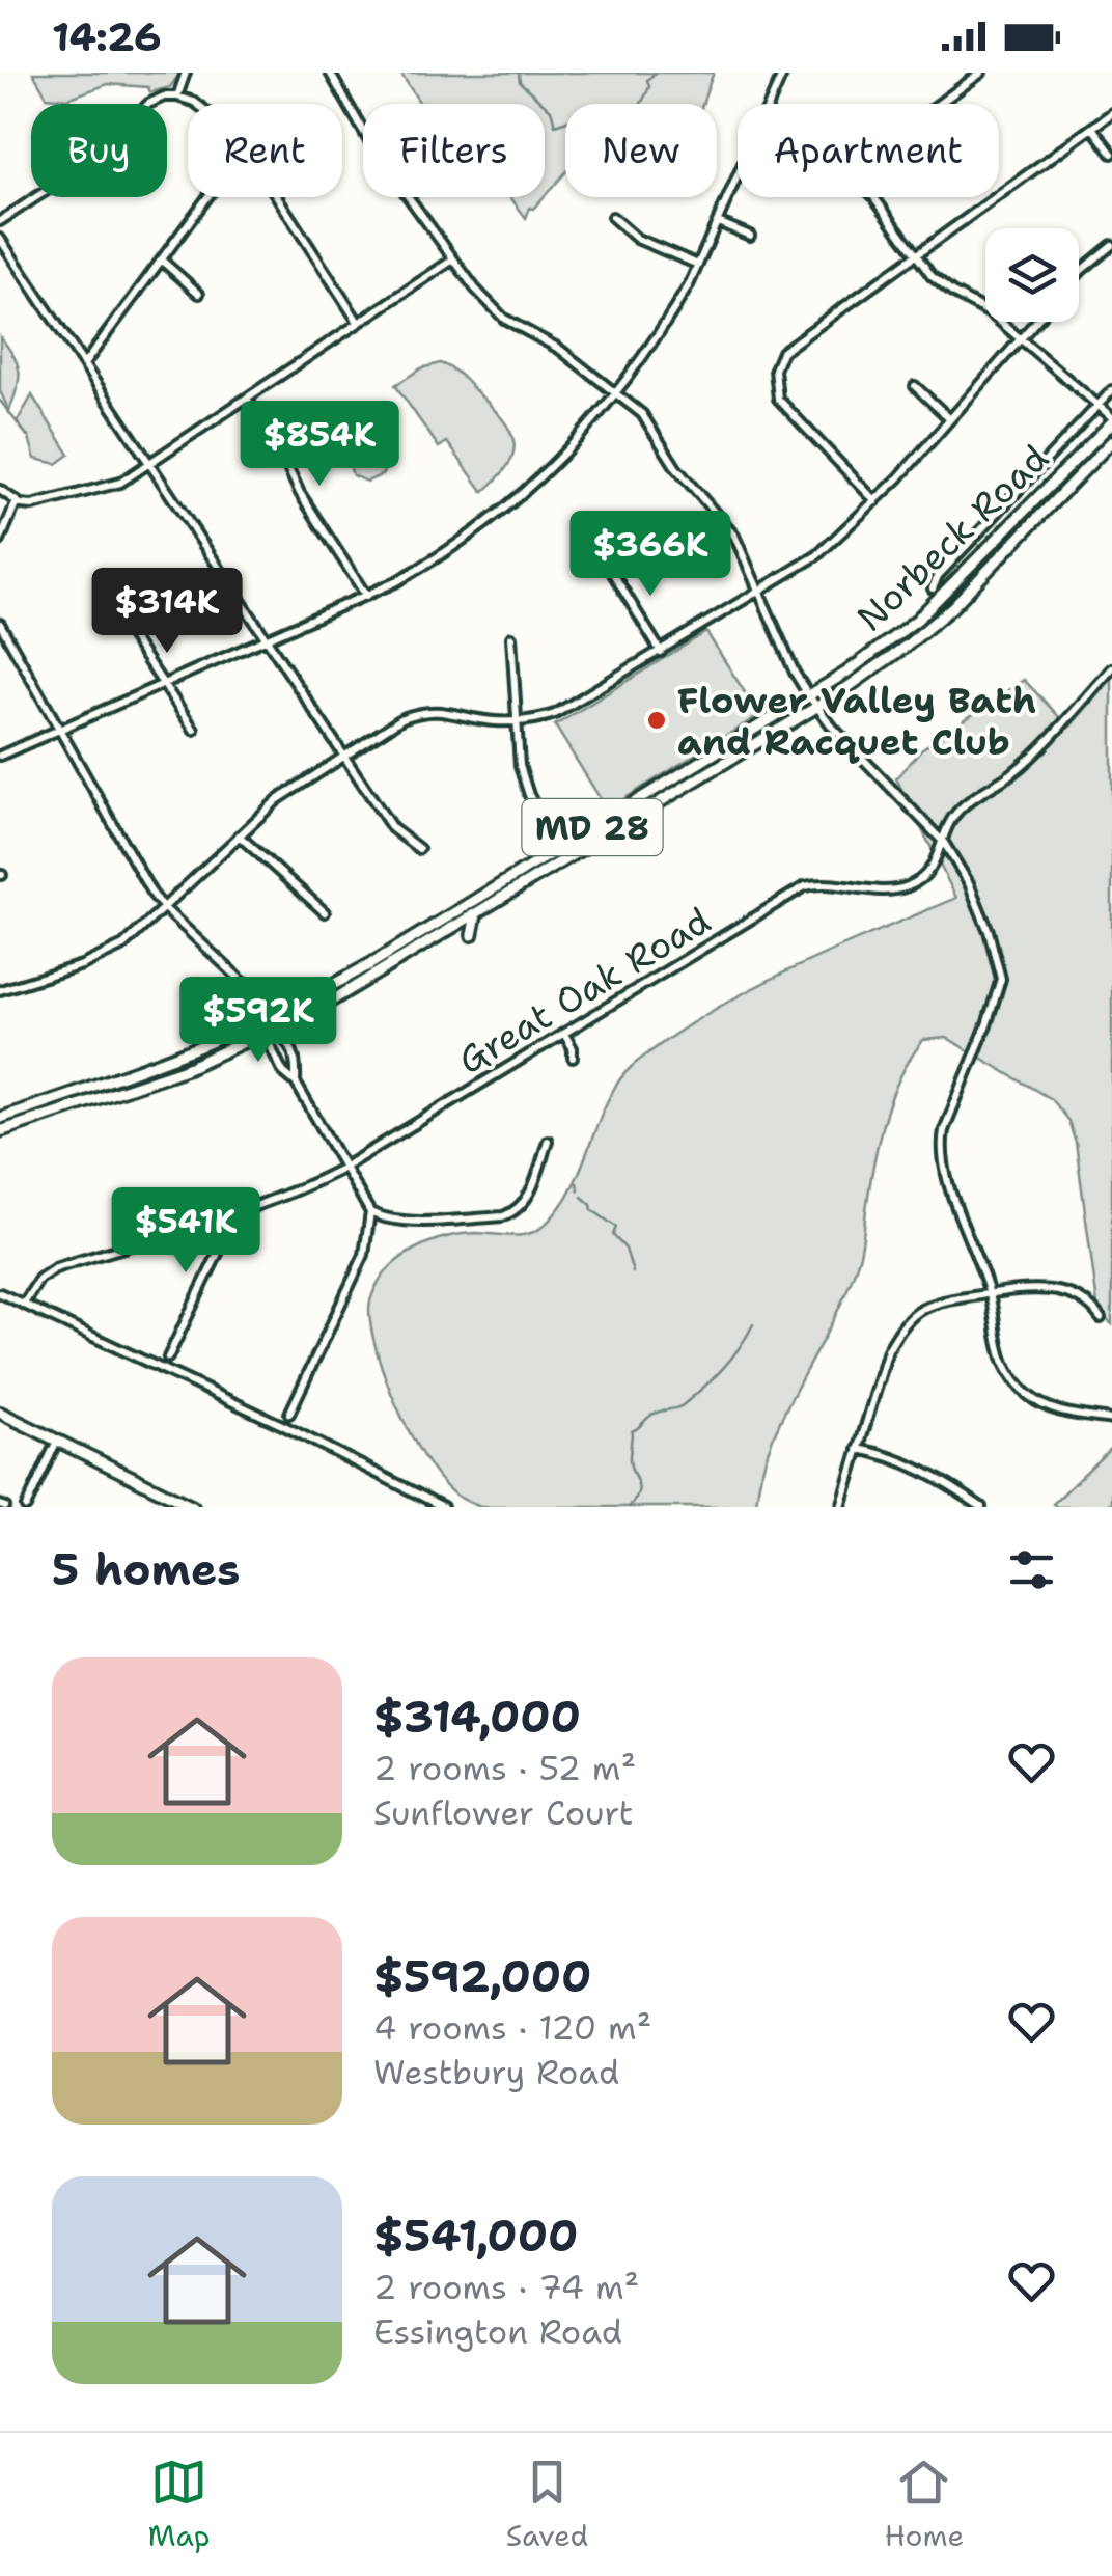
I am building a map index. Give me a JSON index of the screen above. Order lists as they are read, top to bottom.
{
  "streets": {
    "main road": ["Norbeck Road", "MD 28"],
    "street": ["Great Oak Road"]
  },
  "places": ["Flower Valley Bath and Racquet Club"],
  "page": {
    "status": "14:26",
    "chip": [
      "Buy",
      "Rent",
      "Filters",
      "New",
      "Apartment"
    ],
    "price": [
      "$854K",
      "$366K",
      "$314K",
      "$592K",
      "$541K"
    ],
    "heading": "5 homes",
    "list": [
      {
        "name": "$314,000",
        "note": "2 rooms · 52 m² · Sunflower Court"
      },
      {
        "name": "$592,000",
        "note": "4 rooms · 120 m² · Westbury Road"
      },
      {
        "name": "$541,000",
        "note": "2 rooms · 74 m² · Essington Road"
      }
    ],
    "tabs": ["Map", "Saved", "Home"]
  }
}
